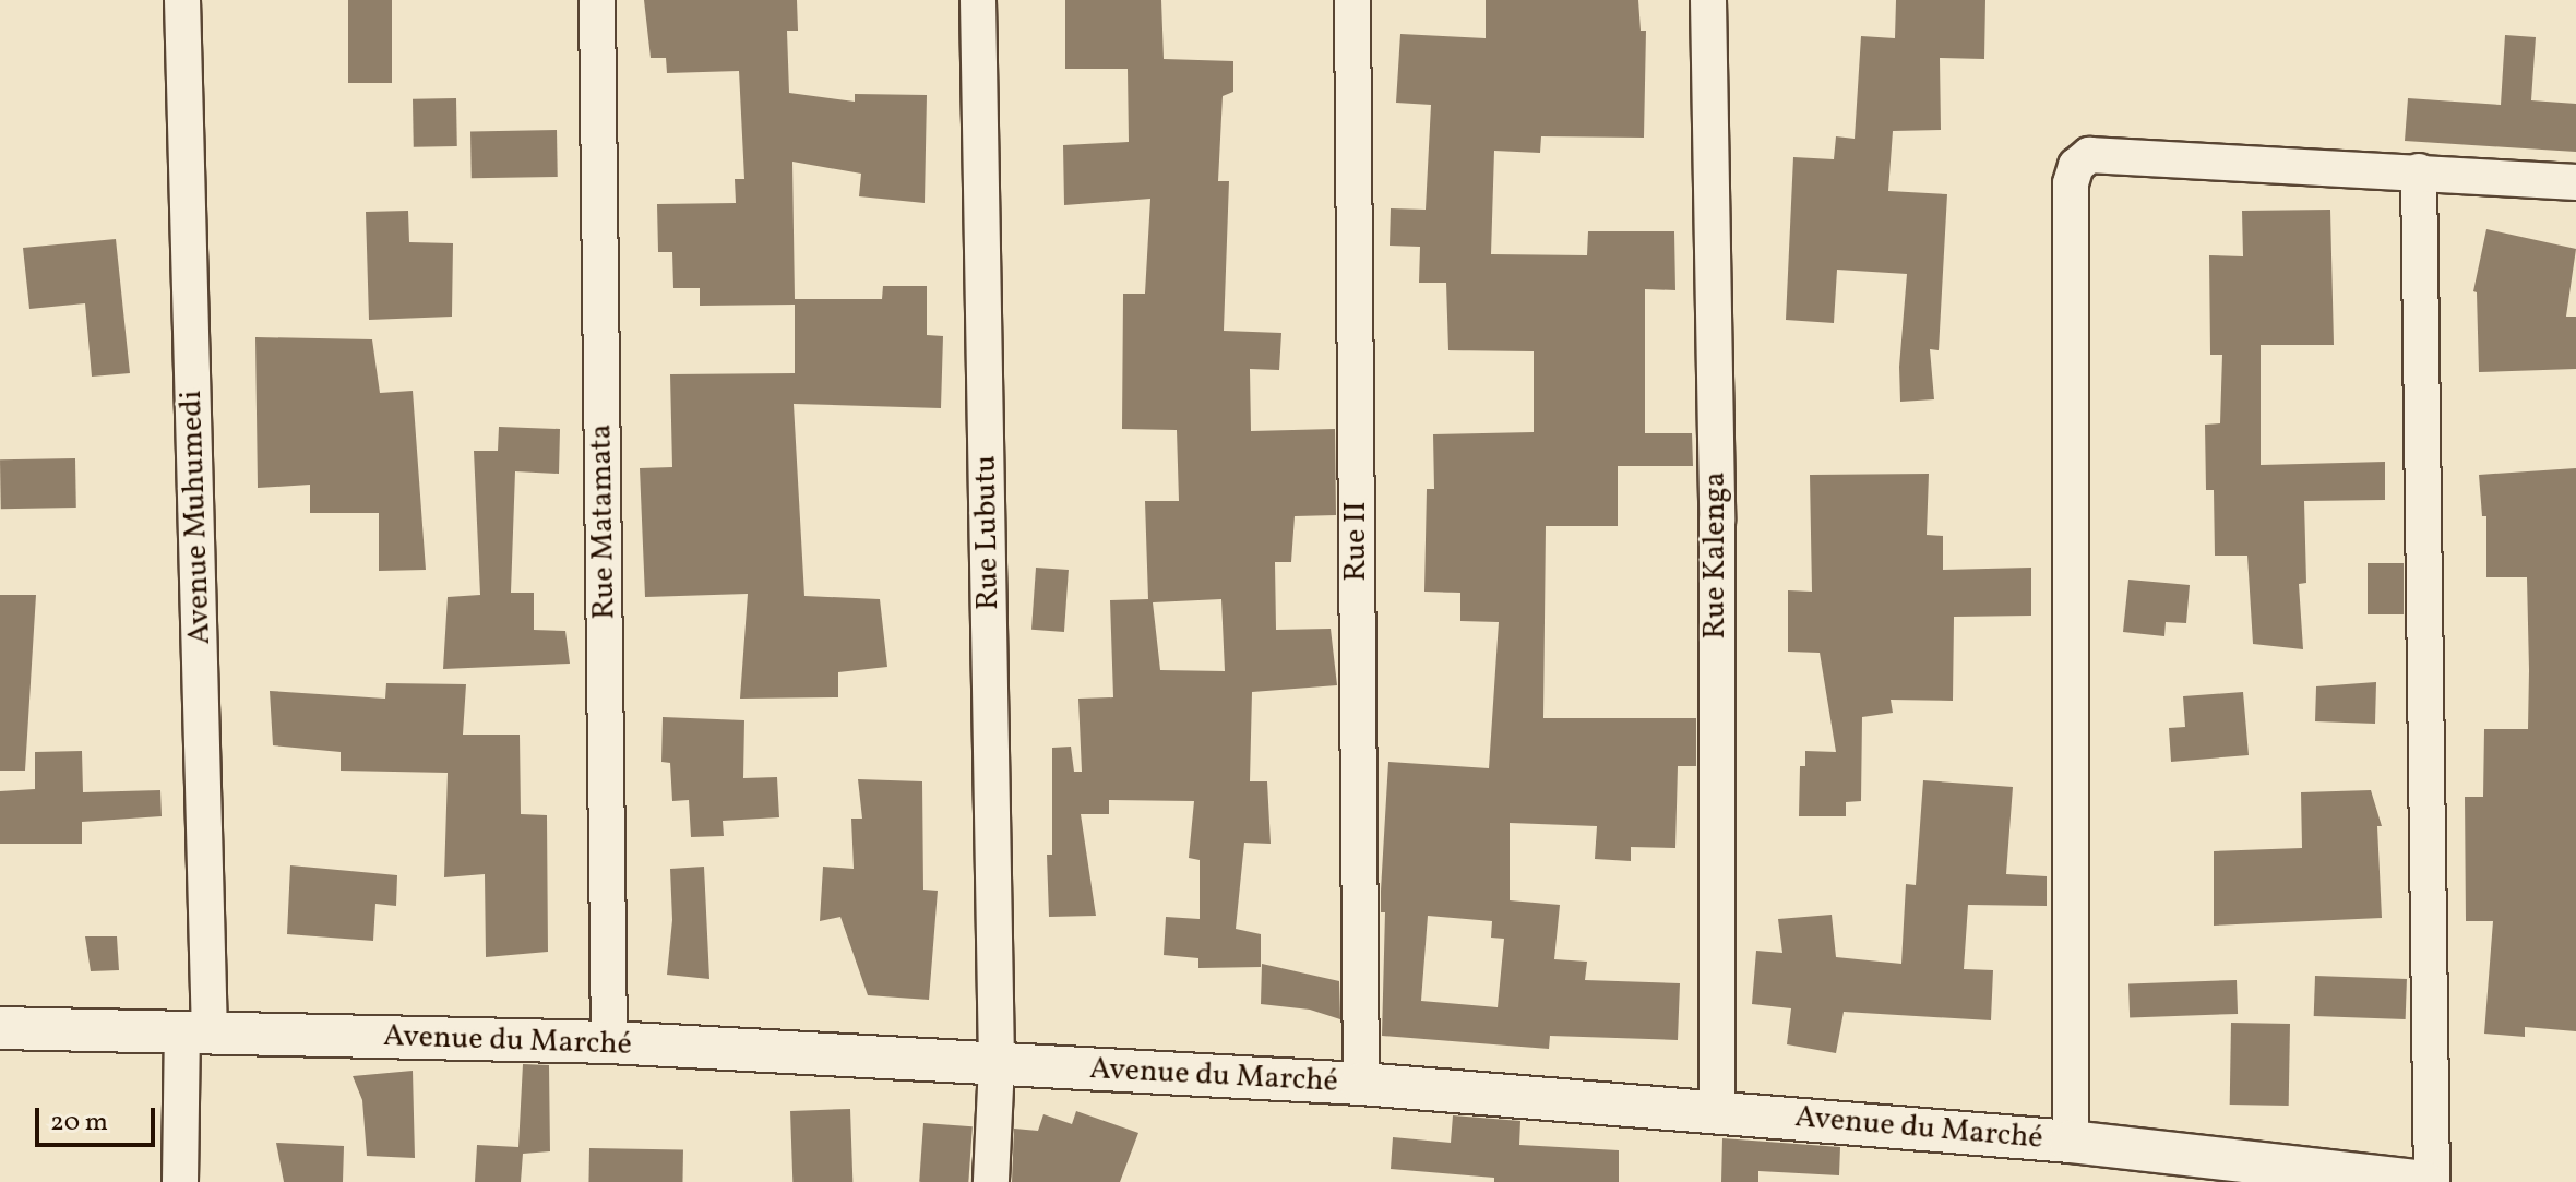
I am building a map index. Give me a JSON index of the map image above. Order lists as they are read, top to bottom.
{
  "streets": {
    "street": [
      "Avenue Muhumedi",
      "Rue Matamata",
      "Rue Lubutu",
      "Rue II",
      "Rue Kalenga",
      "Avenue du Marché"
    ]
  },
  "crossings": [
    ["Avenue Muhumedi", "Avenue du Marché"],
    ["Rue Matamata", "Avenue du Marché"],
    ["Rue Lubutu", "Avenue du Marché"],
    ["Rue II", "Avenue du Marché"],
    ["Rue Kalenga", "Avenue du Marché"]
  ],
  "scale_bar": "20 m"
}
